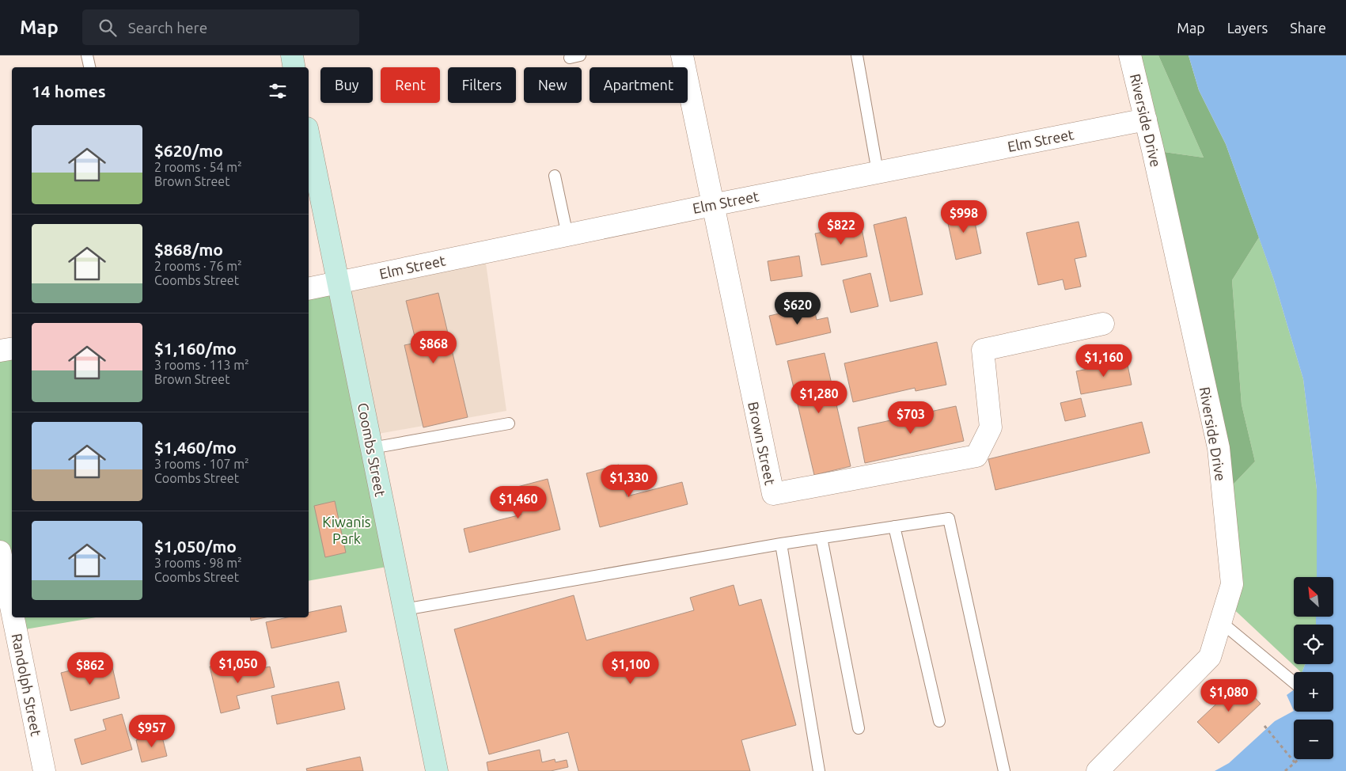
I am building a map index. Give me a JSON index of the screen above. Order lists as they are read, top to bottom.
{
  "streets": {
    "street": [
      "Riverside Drive",
      "Elm Street",
      "Brown Street",
      "Coombs Street",
      "Randolph Street"
    ]
  },
  "crossings": [
    ["Riverside Drive", "Elm Street"],
    ["Elm Street", "Brown Street"],
    ["Elm Street", "Coombs Street"]
  ],
  "parks": ["Kiwanis Park"],
  "north": "top left",
  "page": {
    "header": "Map",
    "search": "Search here",
    "nav": ["Map", "Layers", "Share"],
    "chip": [
      "Buy",
      "Rent",
      "Filters",
      "New",
      "Apartment"
    ],
    "heading": "14 homes",
    "list": [
      {
        "name": "$620/mo",
        "note": "2 rooms · 54 m² · Brown Street"
      },
      {
        "name": "$868/mo",
        "note": "2 rooms · 76 m² · Coombs Street"
      },
      {
        "name": "$1,160/mo",
        "note": "3 rooms · 113 m² · Brown Street"
      },
      {
        "name": "$1,460/mo",
        "note": "3 rooms · 107 m² · Coombs Street"
      },
      {
        "name": "$1,050/mo",
        "note": "3 rooms · 98 m² · Coombs Street"
      }
    ],
    "price": [
      "$998",
      "$822",
      "$620",
      "$868",
      "$1,160",
      "$1,280",
      "$703",
      "$1,330",
      "$1,460",
      "$1,050",
      "$1,100",
      "$862",
      "$1,080",
      "$957"
    ],
    "map_buttons": ["+", "−"]
  }
}
